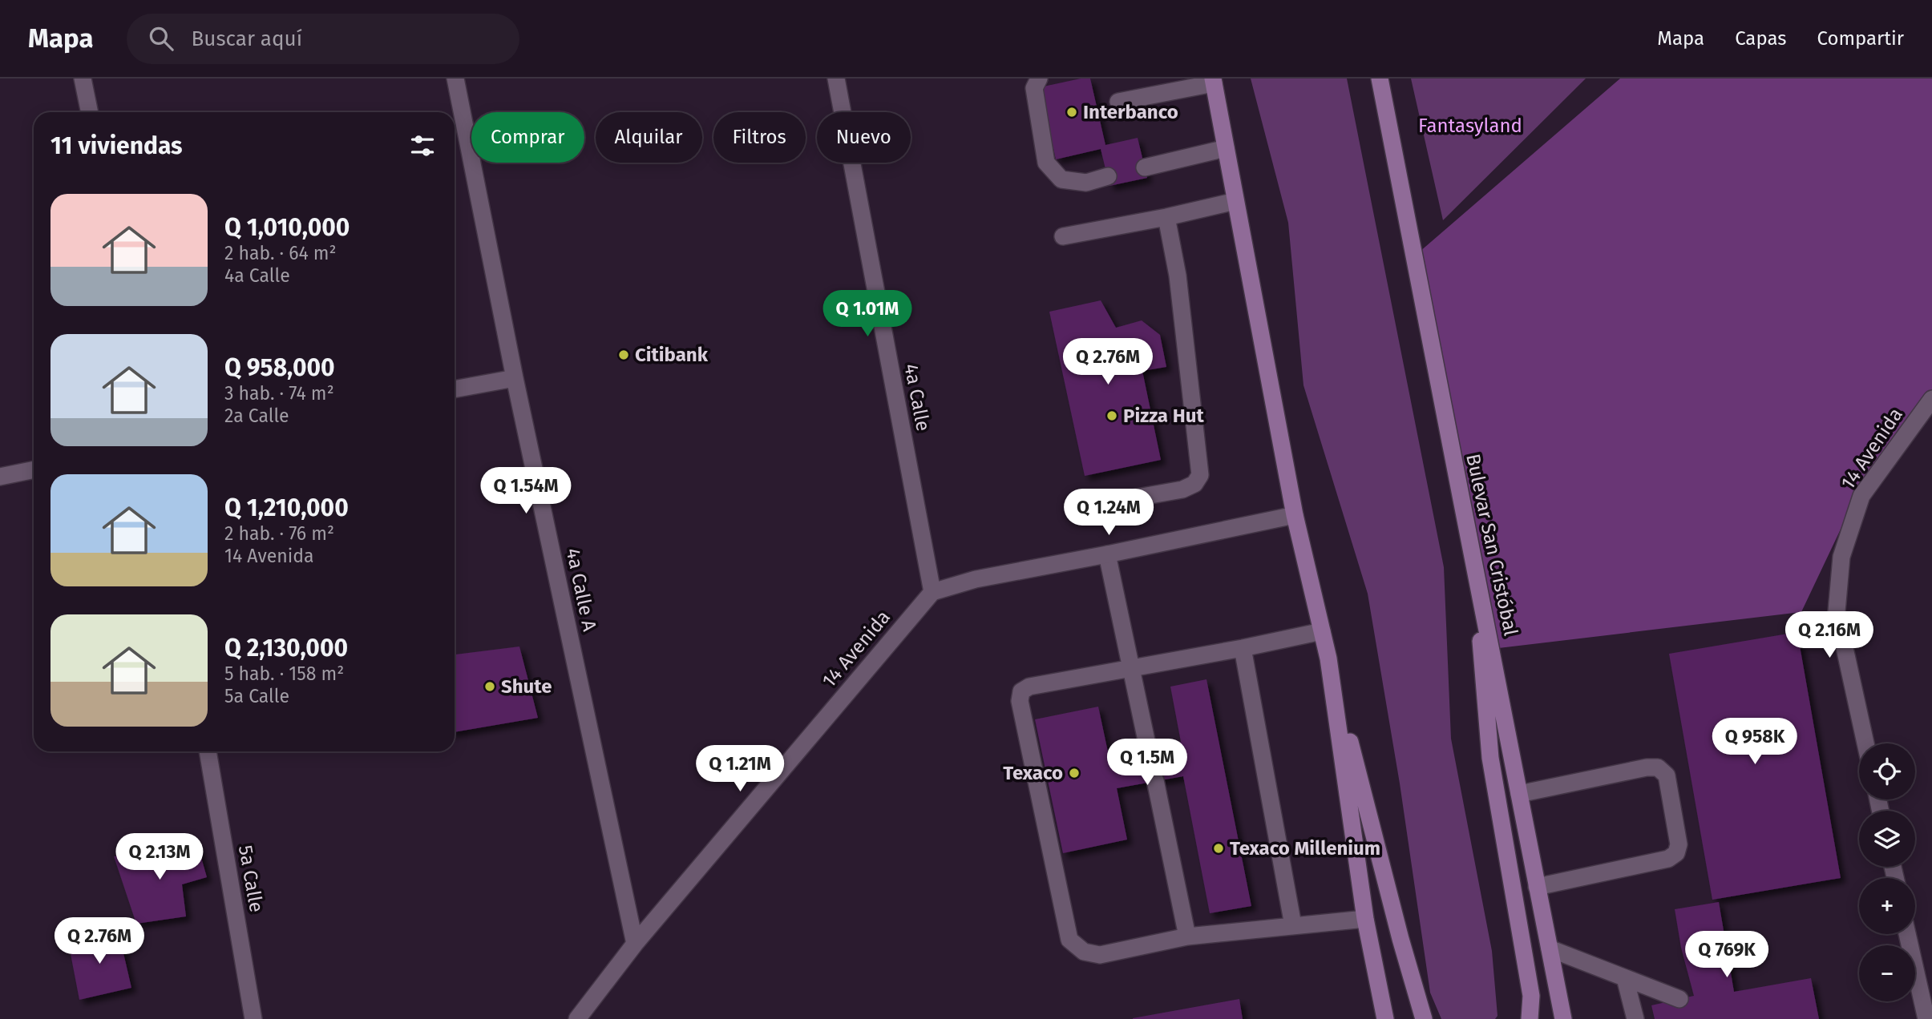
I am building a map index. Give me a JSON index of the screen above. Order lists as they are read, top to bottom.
{
  "streets": {
    "main road": ["Bulevar San Cristóbal"],
    "street": [
      "4a Calle",
      "14 Avenida",
      "4a Calle A",
      "5a Calle"
    ]
  },
  "crossings": [
    ["4a Calle", "14 Avenida"],
    ["14 Avenida", "4a Calle A"]
  ],
  "parks": ["Fantasyland"],
  "places": [
    "Interbanco",
    "Citibank",
    "Pizza Hut",
    "Shute",
    "Texaco",
    "Texaco Millenium"
  ],
  "page": {
    "header": "Mapa",
    "search": "Buscar aquí",
    "nav": ["Mapa", "Capas", "Compartir"],
    "chip": [
      "Comprar",
      "Alquilar",
      "Filtros",
      "Nuevo"
    ],
    "heading": "11 viviendas",
    "list": [
      {
        "name": "Q 1,010,000",
        "note": "2 hab. · 64 m² · 4a Calle"
      },
      {
        "name": "Q 958,000",
        "note": "3 hab. · 74 m² · 2a Calle"
      },
      {
        "name": "Q 1,210,000",
        "note": "2 hab. · 76 m² · 14 Avenida"
      },
      {
        "name": "Q 2,130,000",
        "note": "5 hab. · 158 m² · 5a Calle"
      }
    ],
    "price": [
      "Q 1.01M",
      "Q 2.76M",
      "Q 1.54M",
      "Q 1.24M",
      "Q 2.16M",
      "Q 958K",
      "Q 1.5M",
      "Q 1.21M",
      "Q 2.13M",
      "Q 2.76M",
      "Q 769K"
    ],
    "map_buttons": ["+", "−"]
  }
}
